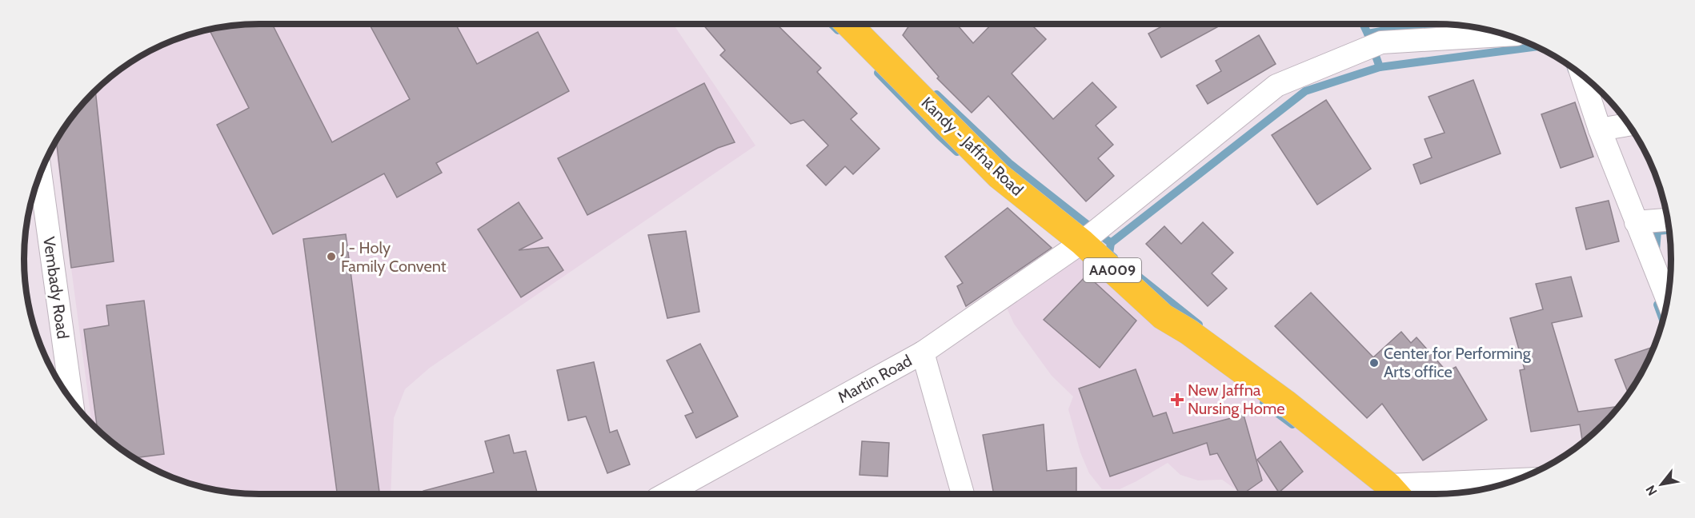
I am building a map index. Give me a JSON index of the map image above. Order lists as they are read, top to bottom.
{
  "streets": {
    "highway": ["Kandy - Jaffna Road", "AA009"],
    "street": ["Vembady Road", "Martin Road"]
  },
  "crossings": [
    ["Kandy - Jaffna Road", "Martin Road"]
  ],
  "places": {
    "other": ["J - Holy Family Convent", "Center for Performing Arts office"],
    "health": ["New Jaffna Nursing Home"]
  },
  "north": "bottom left"
}
